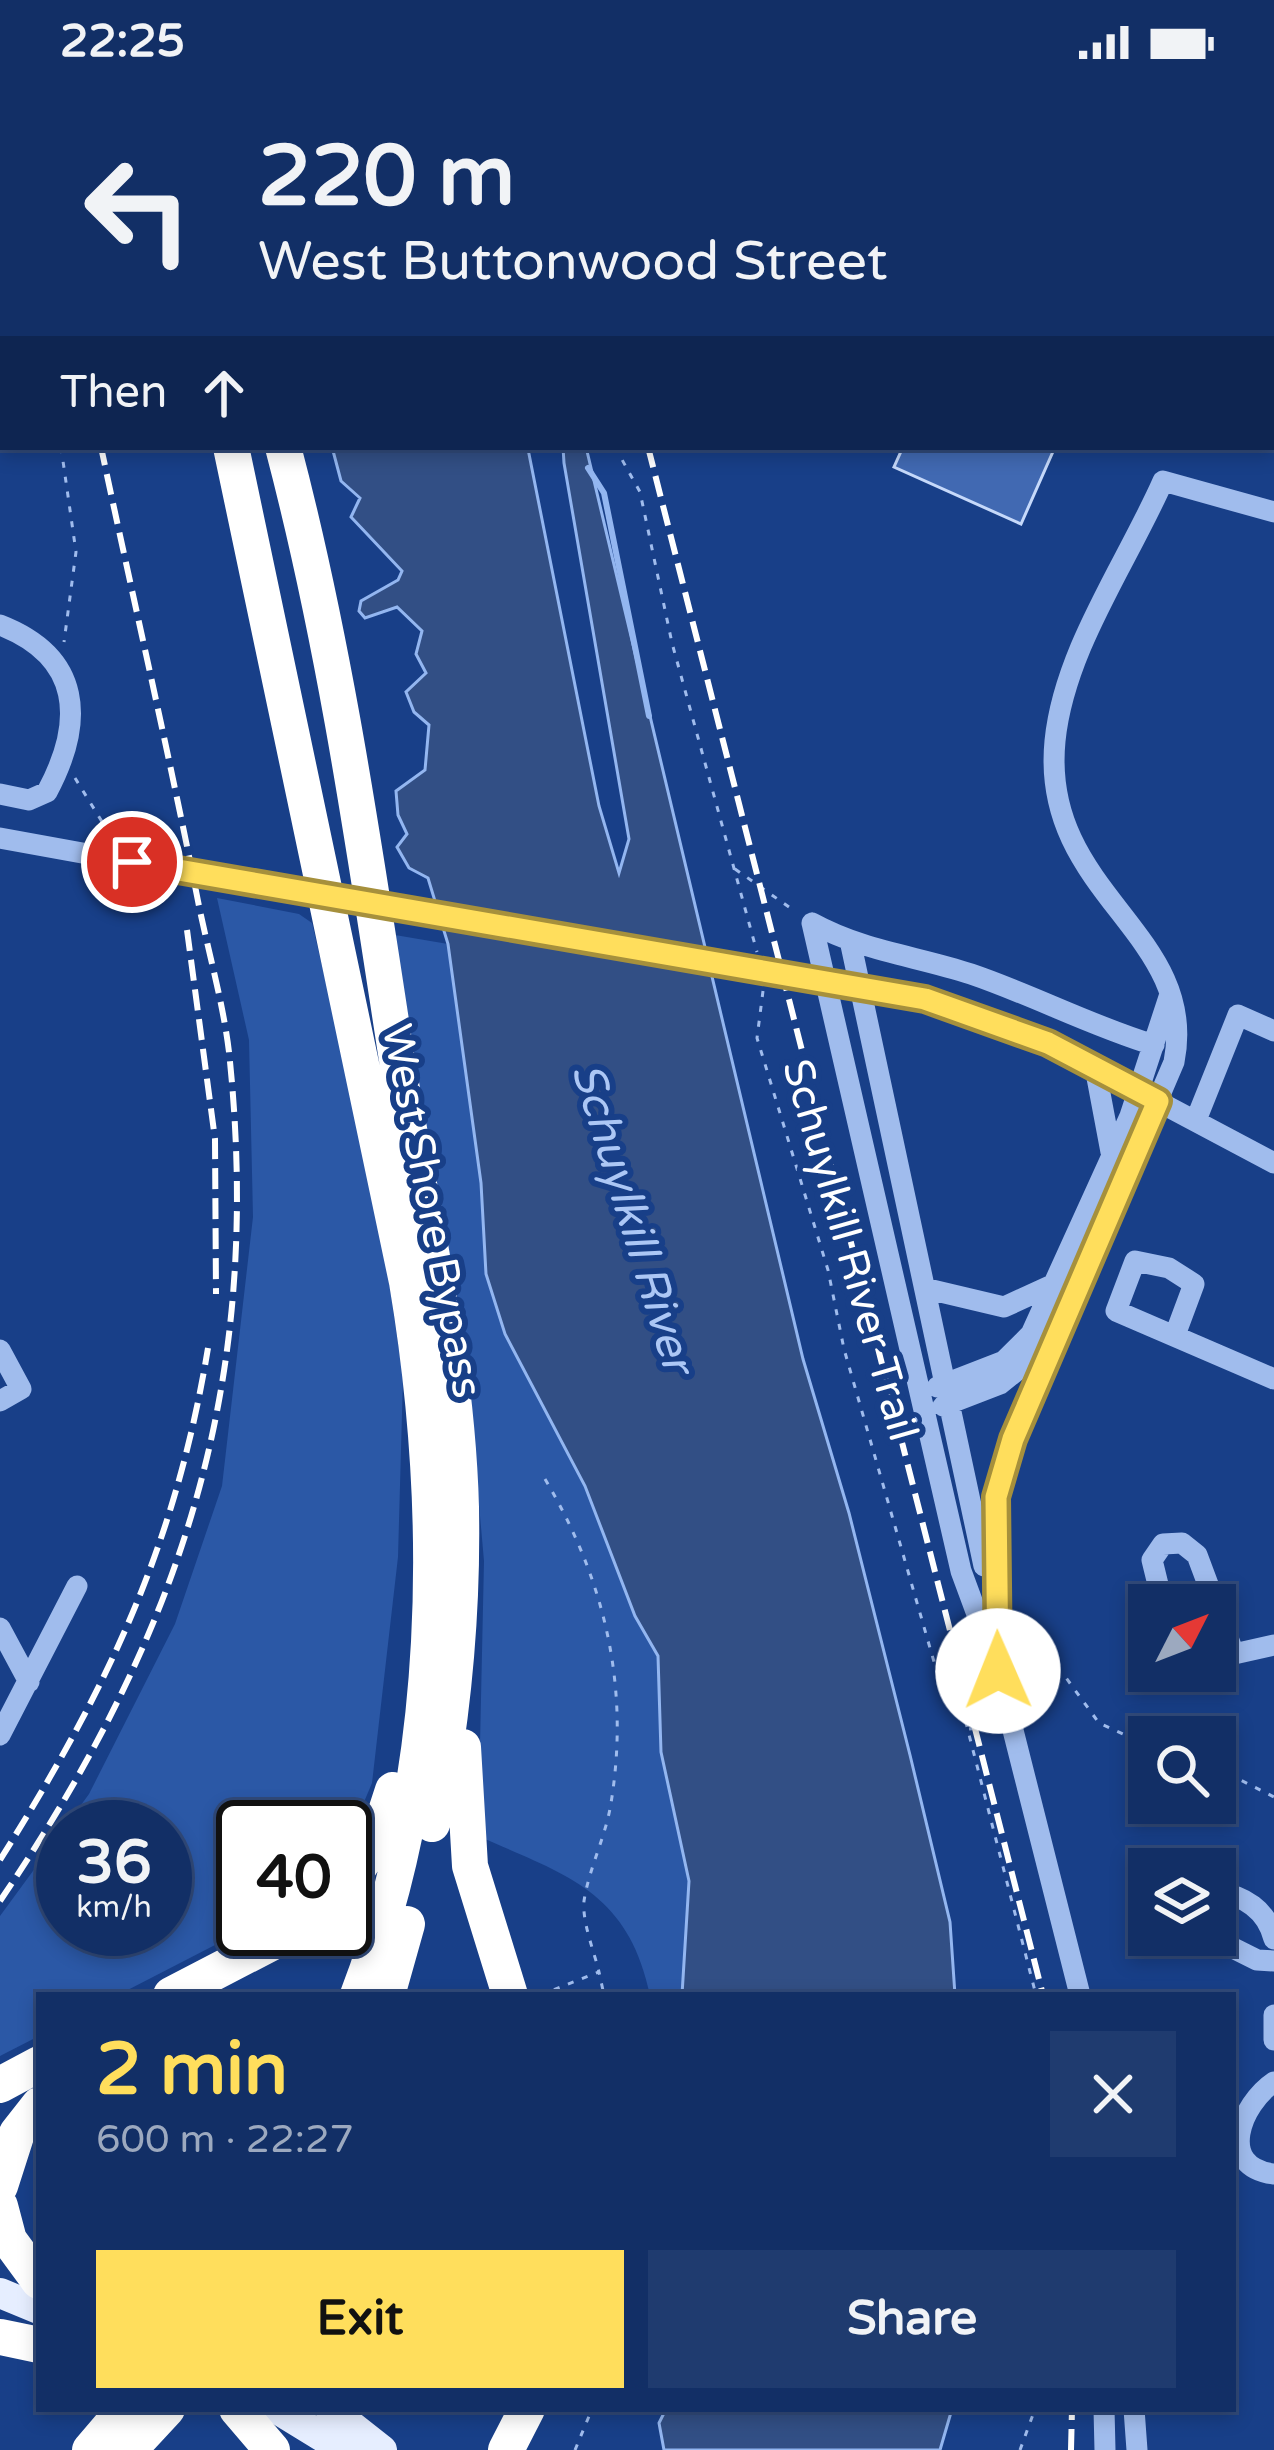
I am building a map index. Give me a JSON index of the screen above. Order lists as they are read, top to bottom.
{
  "streets": {
    "highway": ["West Shore Bypass"],
    "path": ["Schuylkill River Trail"]
  },
  "water": ["Schuylkill River"],
  "north": "top right",
  "page": {
    "status": "22:25",
    "turn": ["220 m", "West Buttonwood Street"],
    "then": "Then",
    "speed": "36 km/h",
    "limit": "40",
    "heading": ["2 min", "600 m · 22:27"],
    "buttons": ["Exit", "Share"]
  }
}
